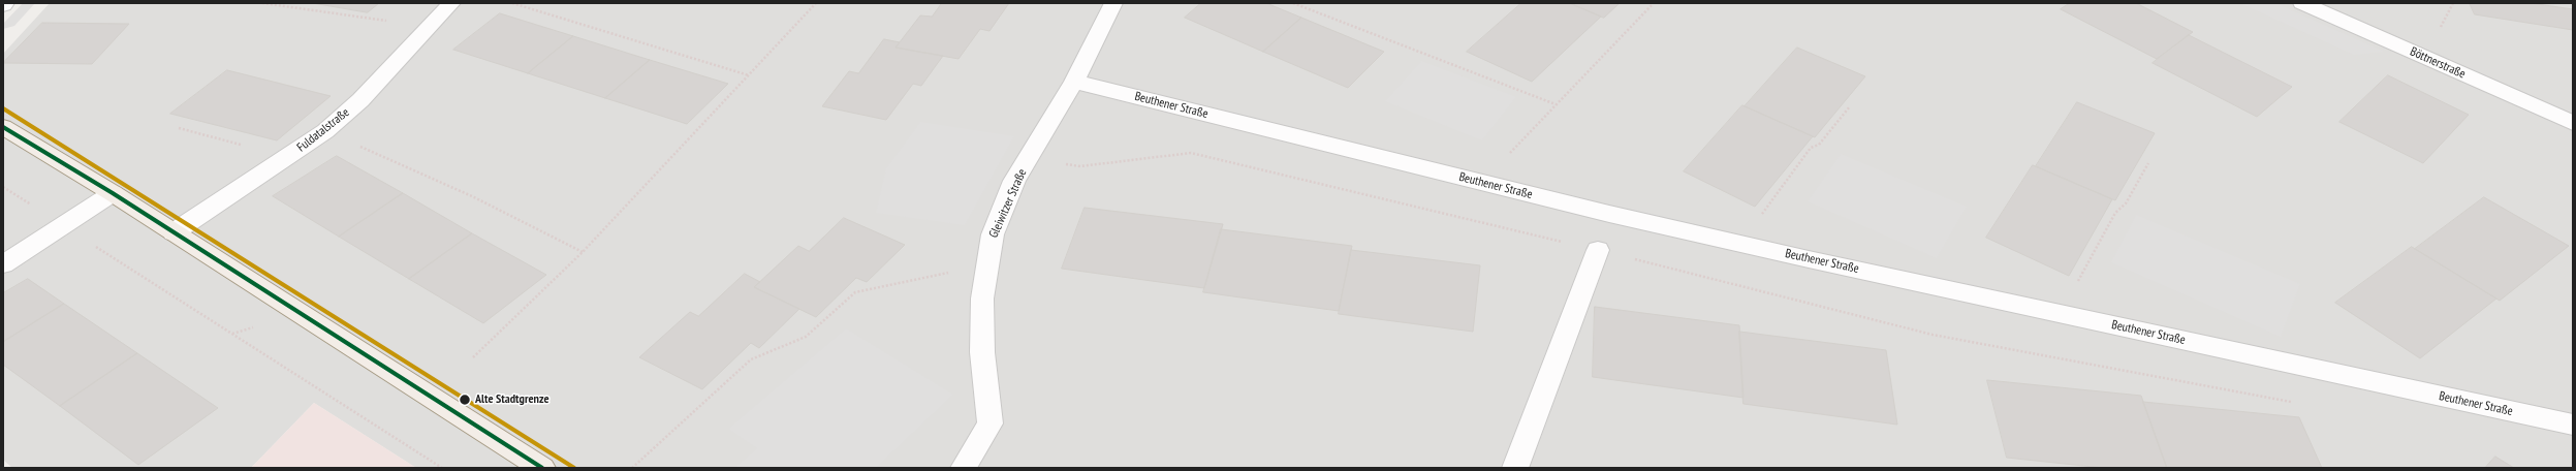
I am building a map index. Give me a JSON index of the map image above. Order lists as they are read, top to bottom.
{
  "streets": {
    "street": [
      "Böttnerstraße",
      "Beuthener Straße",
      "Fuldatalstraße",
      "Gleiwitzer Straße"
    ]
  },
  "crossings": [
    ["Beuthener Straße", "Gleiwitzer Straße"]
  ],
  "places": ["Alte Stadtgrenze"]
}
